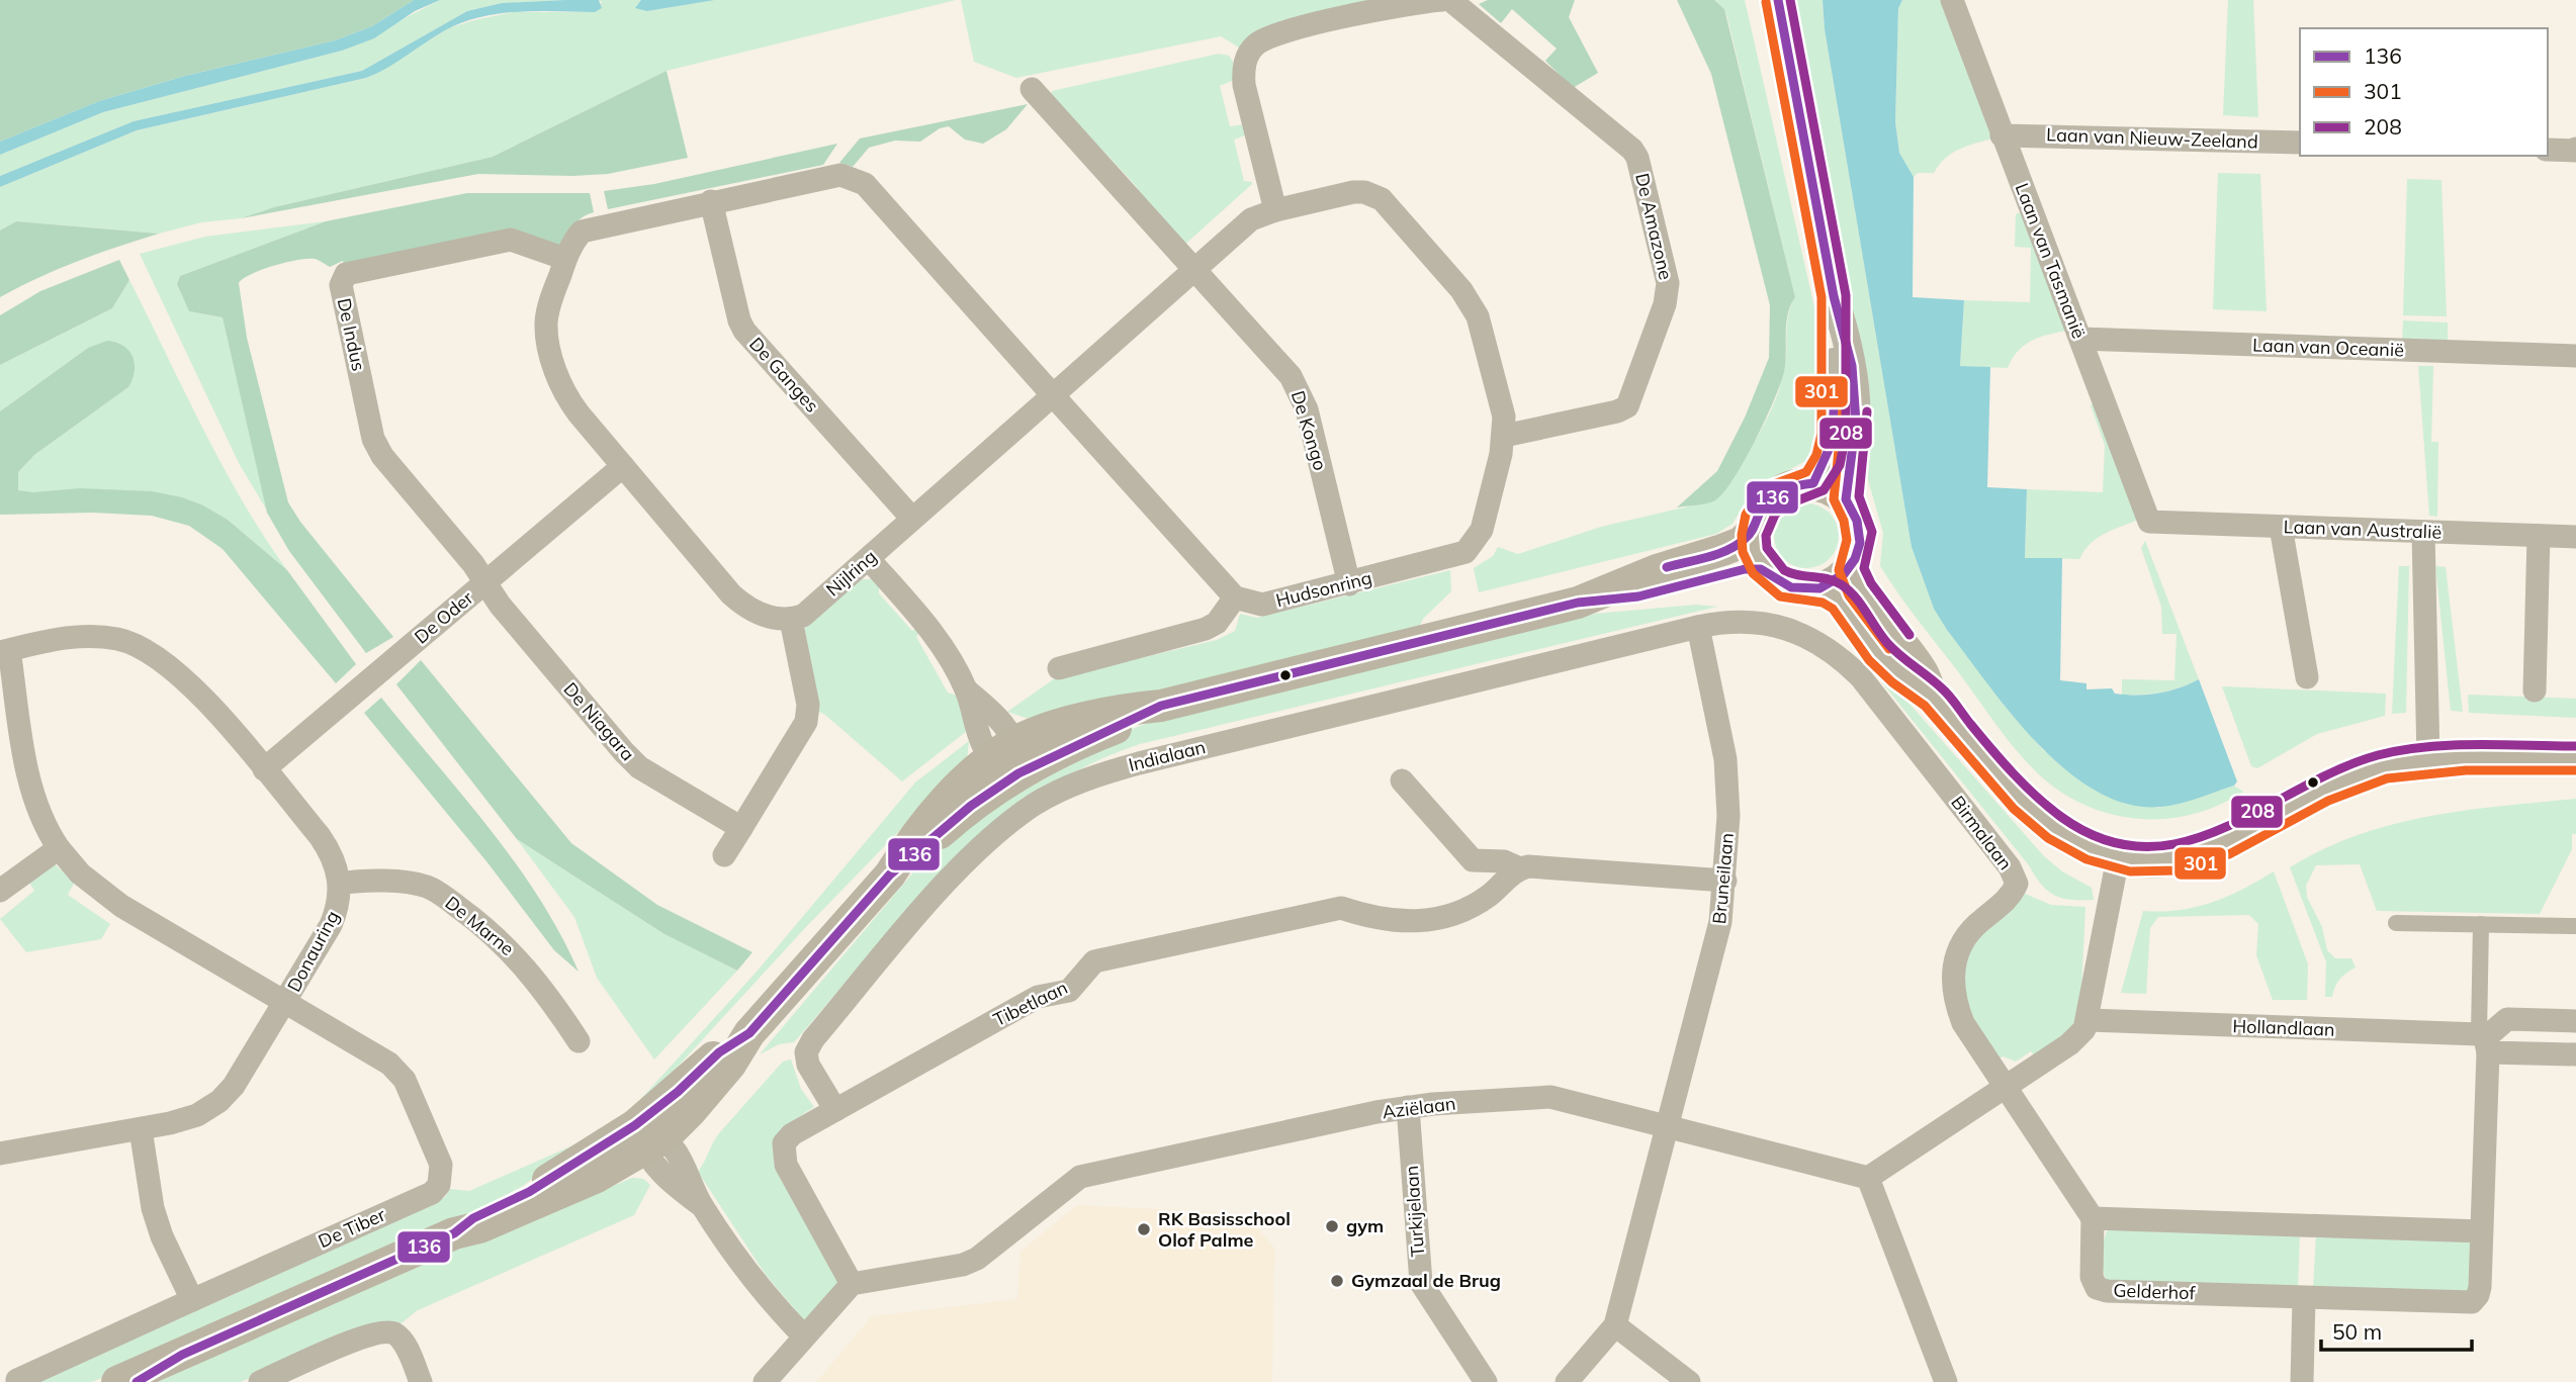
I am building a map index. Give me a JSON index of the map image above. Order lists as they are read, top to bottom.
{
  "streets": {
    "street": [
      "Laan van Nieuw-Zeeland",
      "De Amazone",
      "Laan van Tasmanië",
      "De Indus",
      "Laan van Oceanië",
      "De Ganges",
      "De Kongo",
      "Laan van Australië",
      "Nijlring",
      "Hudsonring",
      "De Oder",
      "De Niagara",
      "Indialaan",
      "Birmalaan",
      "Bruneilaan",
      "De Marne",
      "Donauring",
      "Tibetlaan",
      "Hollandlaan",
      "Aziëlaan",
      "Turkijelaan",
      "De Tiber",
      "Gelderhof"
    ]
  },
  "crossings": [
    ["Laan van Nieuw-Zeeland", "Laan van Tasmanië"],
    ["De Amazone", "Hudsonring"],
    ["Laan van Tasmanië", "Laan van Oceanië"],
    ["Laan van Tasmanië", "Laan van Australië"],
    ["De Indus", "De Oder"],
    ["De Indus", "De Niagara"],
    ["De Ganges", "Nijlring"],
    ["De Kongo", "Hudsonring"],
    ["Nijlring", "Hudsonring"],
    ["De Oder", "De Niagara"],
    ["De Oder", "Donauring"],
    ["Indialaan", "Birmalaan"],
    ["Indialaan", "Bruneilaan"],
    ["Indialaan", "Tibetlaan"],
    ["Birmalaan", "Bruneilaan"],
    ["Birmalaan", "Gelderhof"],
    ["Bruneilaan", "Aziëlaan"],
    ["De Marne", "Donauring"],
    ["Donauring", "De Tiber"],
    ["Tibetlaan", "Aziëlaan"],
    ["Hollandlaan", "Gelderhof"],
    ["Aziëlaan", "Turkijelaan"]
  ],
  "places": ["gym", "RK Basisschool Olof Palme", "Gymzaal de Brug"],
  "lines": ["transit line 136", "transit line 208", "transit line 301"],
  "legend": ["136", "301", "208"],
  "scale_bar": "50 m"
}
